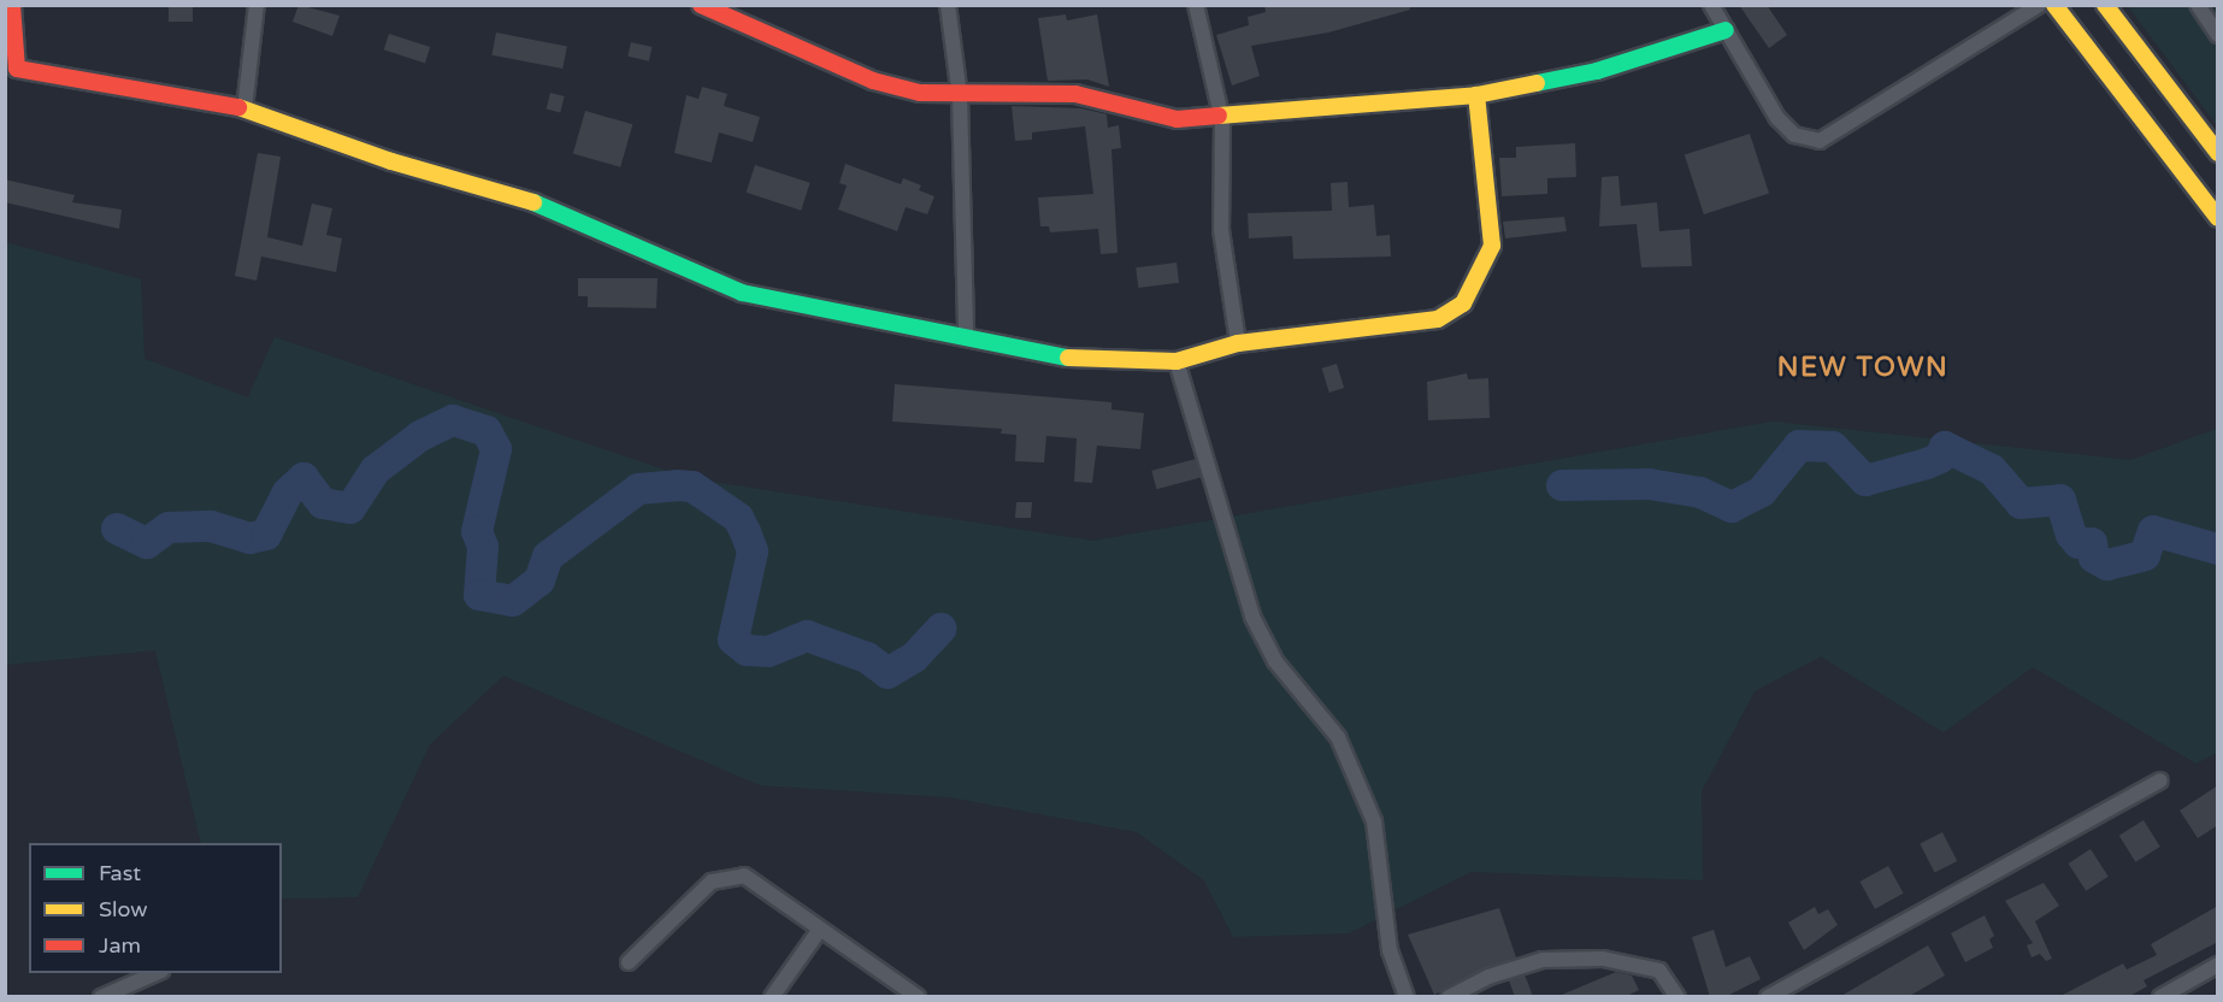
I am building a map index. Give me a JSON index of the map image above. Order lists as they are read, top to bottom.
{
  "districts": ["NEW TOWN"],
  "legend": ["Fast", "Slow", "Jam"]
}
